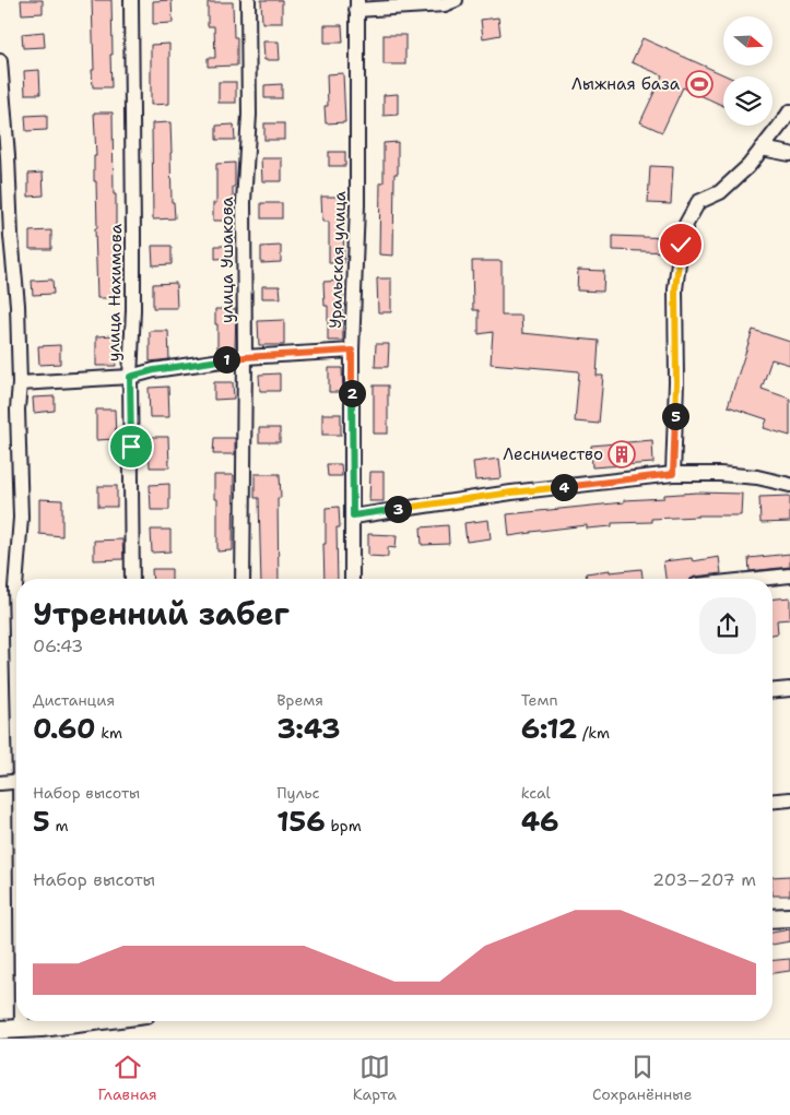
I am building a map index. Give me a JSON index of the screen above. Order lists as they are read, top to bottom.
{
  "streets": {
    "street": ["улица Ушакова", "Уральская улица", "улица Нахимова"]
  },
  "places": {
    "sports": ["Лыжная база"],
    "building": ["Лесничество"]
  },
  "north": "right",
  "page": {
    "pins": [
      "1",
      "2",
      "5",
      "4",
      "3"
    ],
    "heading": ["Утренний забег", "06:43"],
    "stats": [
      ["Дистанция", "0.60 km"],
      ["Время", "3:43"],
      ["Темп", "6:12 /km"],
      ["Набор высоты", "5 m"],
      ["Пульс", "156 bpm"],
      ["kcal", "46"]
    ],
    "chart": ["Набор высоты", "203–207 m"],
    "tabs": ["Главная", "Карта", "Сохранённые"]
  }
}
